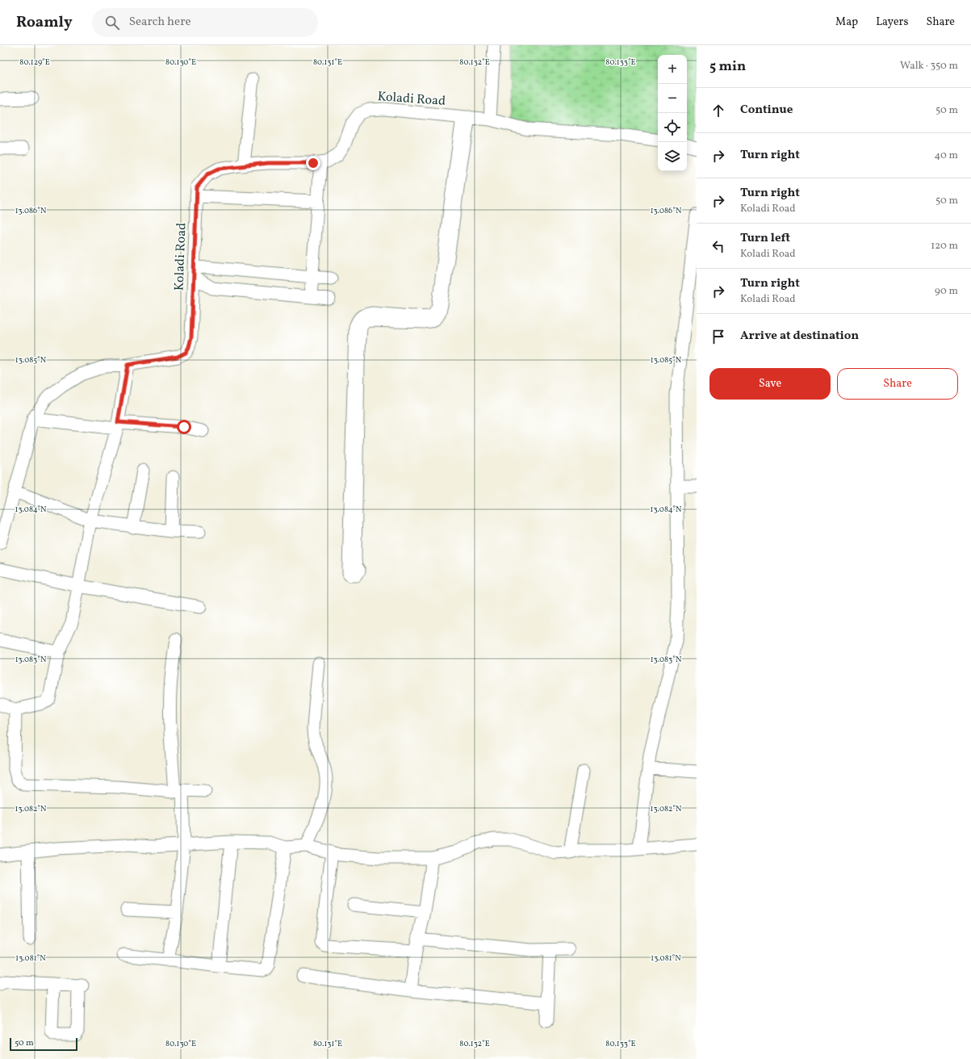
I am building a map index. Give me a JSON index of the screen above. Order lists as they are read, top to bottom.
{
  "streets": {
    "street": ["Koladi Road"]
  },
  "scale_bar": "50 m",
  "page": {
    "header": "Roamly",
    "search": "Search here",
    "nav": ["Map", "Layers", "Share"],
    "heading": ["5 min", "Walk · 350 m"],
    "map_buttons": ["+", "−"],
    "list": [
      ["Continue", "50 m"],
      ["Turn right", "40 m"],
      ["Turn right", "Koladi Road", "50 m"],
      ["Turn left", "Koladi Road", "120 m"],
      ["Turn right", "Koladi Road", "90 m"],
      "Arrive at destination"
    ],
    "buttons": ["Save", "Share"],
    "scale": "50 m"
  },
  "coordinates": [
    "80.129°E",
    "80.130°E",
    "80.131°E",
    "80.132°E",
    "80.133°E",
    "13.086°N",
    "13.085°N",
    "13.084°N",
    "13.083°N",
    "13.082°N",
    "13.081°N"
  ]
}
